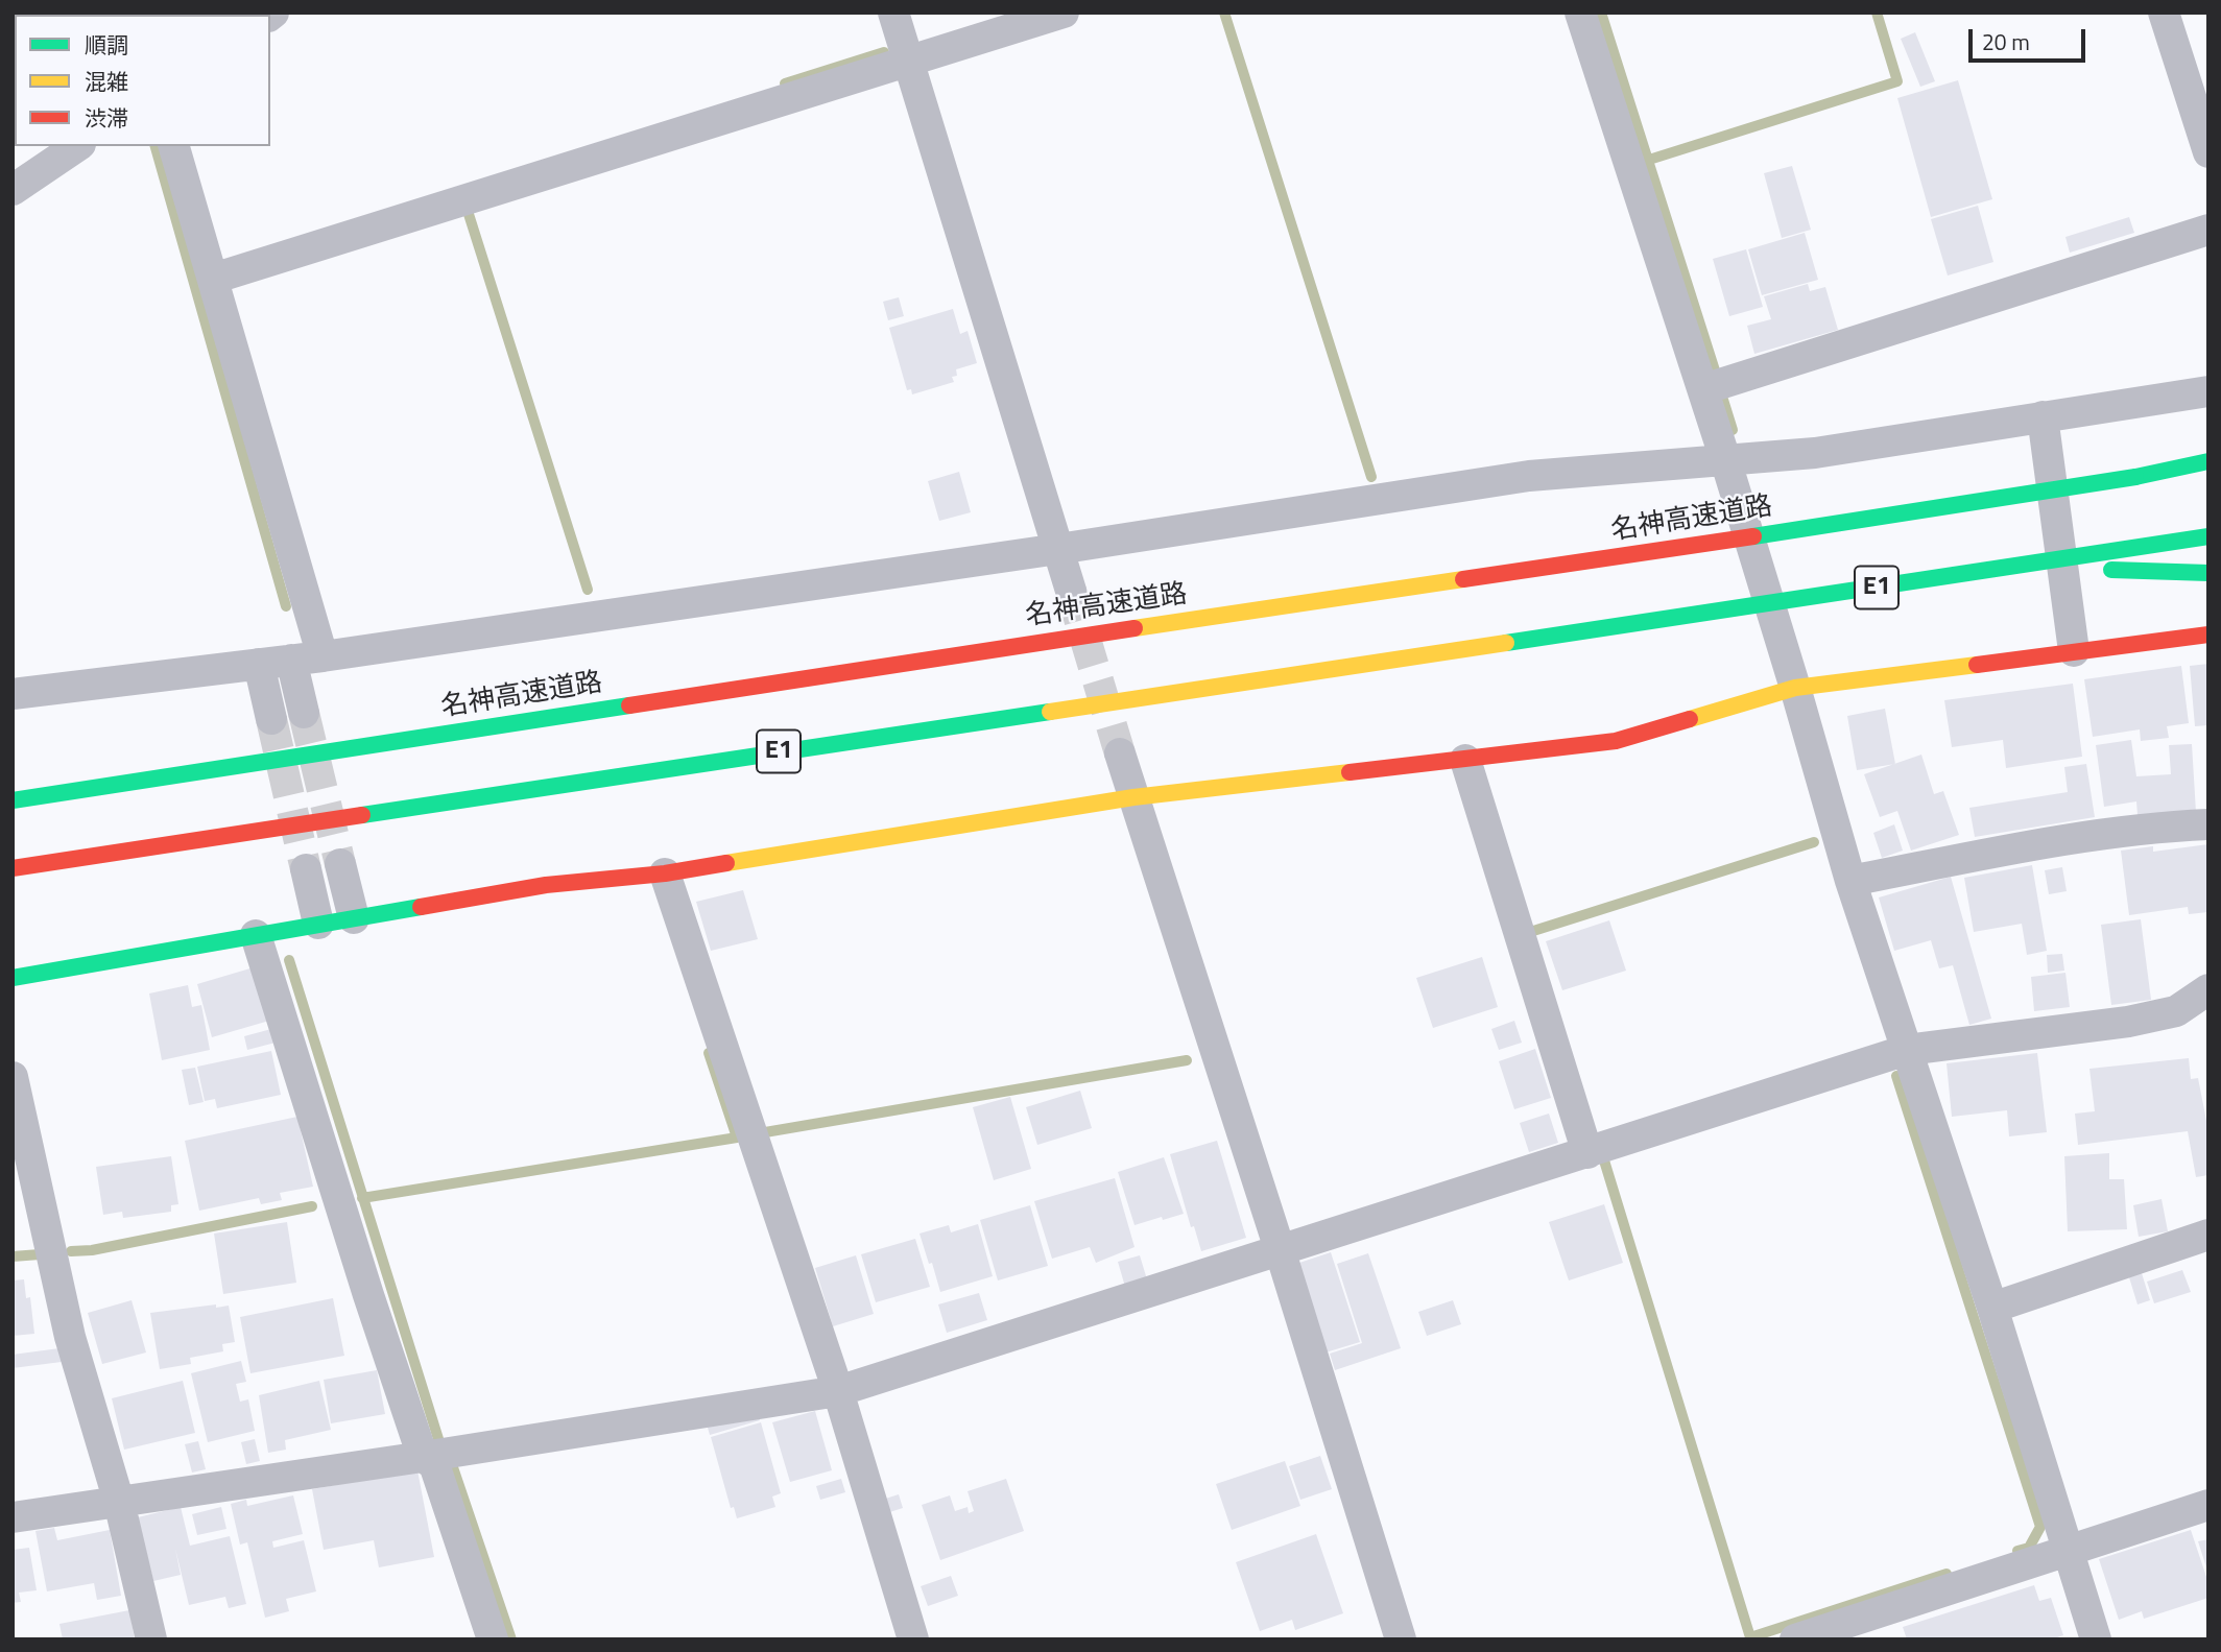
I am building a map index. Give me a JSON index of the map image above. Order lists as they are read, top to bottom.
{
  "streets": {
    "main road": ["名神高速道路", "E1"]
  },
  "legend": ["順調", "混雑", "渋滞"],
  "scale_bar": "20 m"
}
